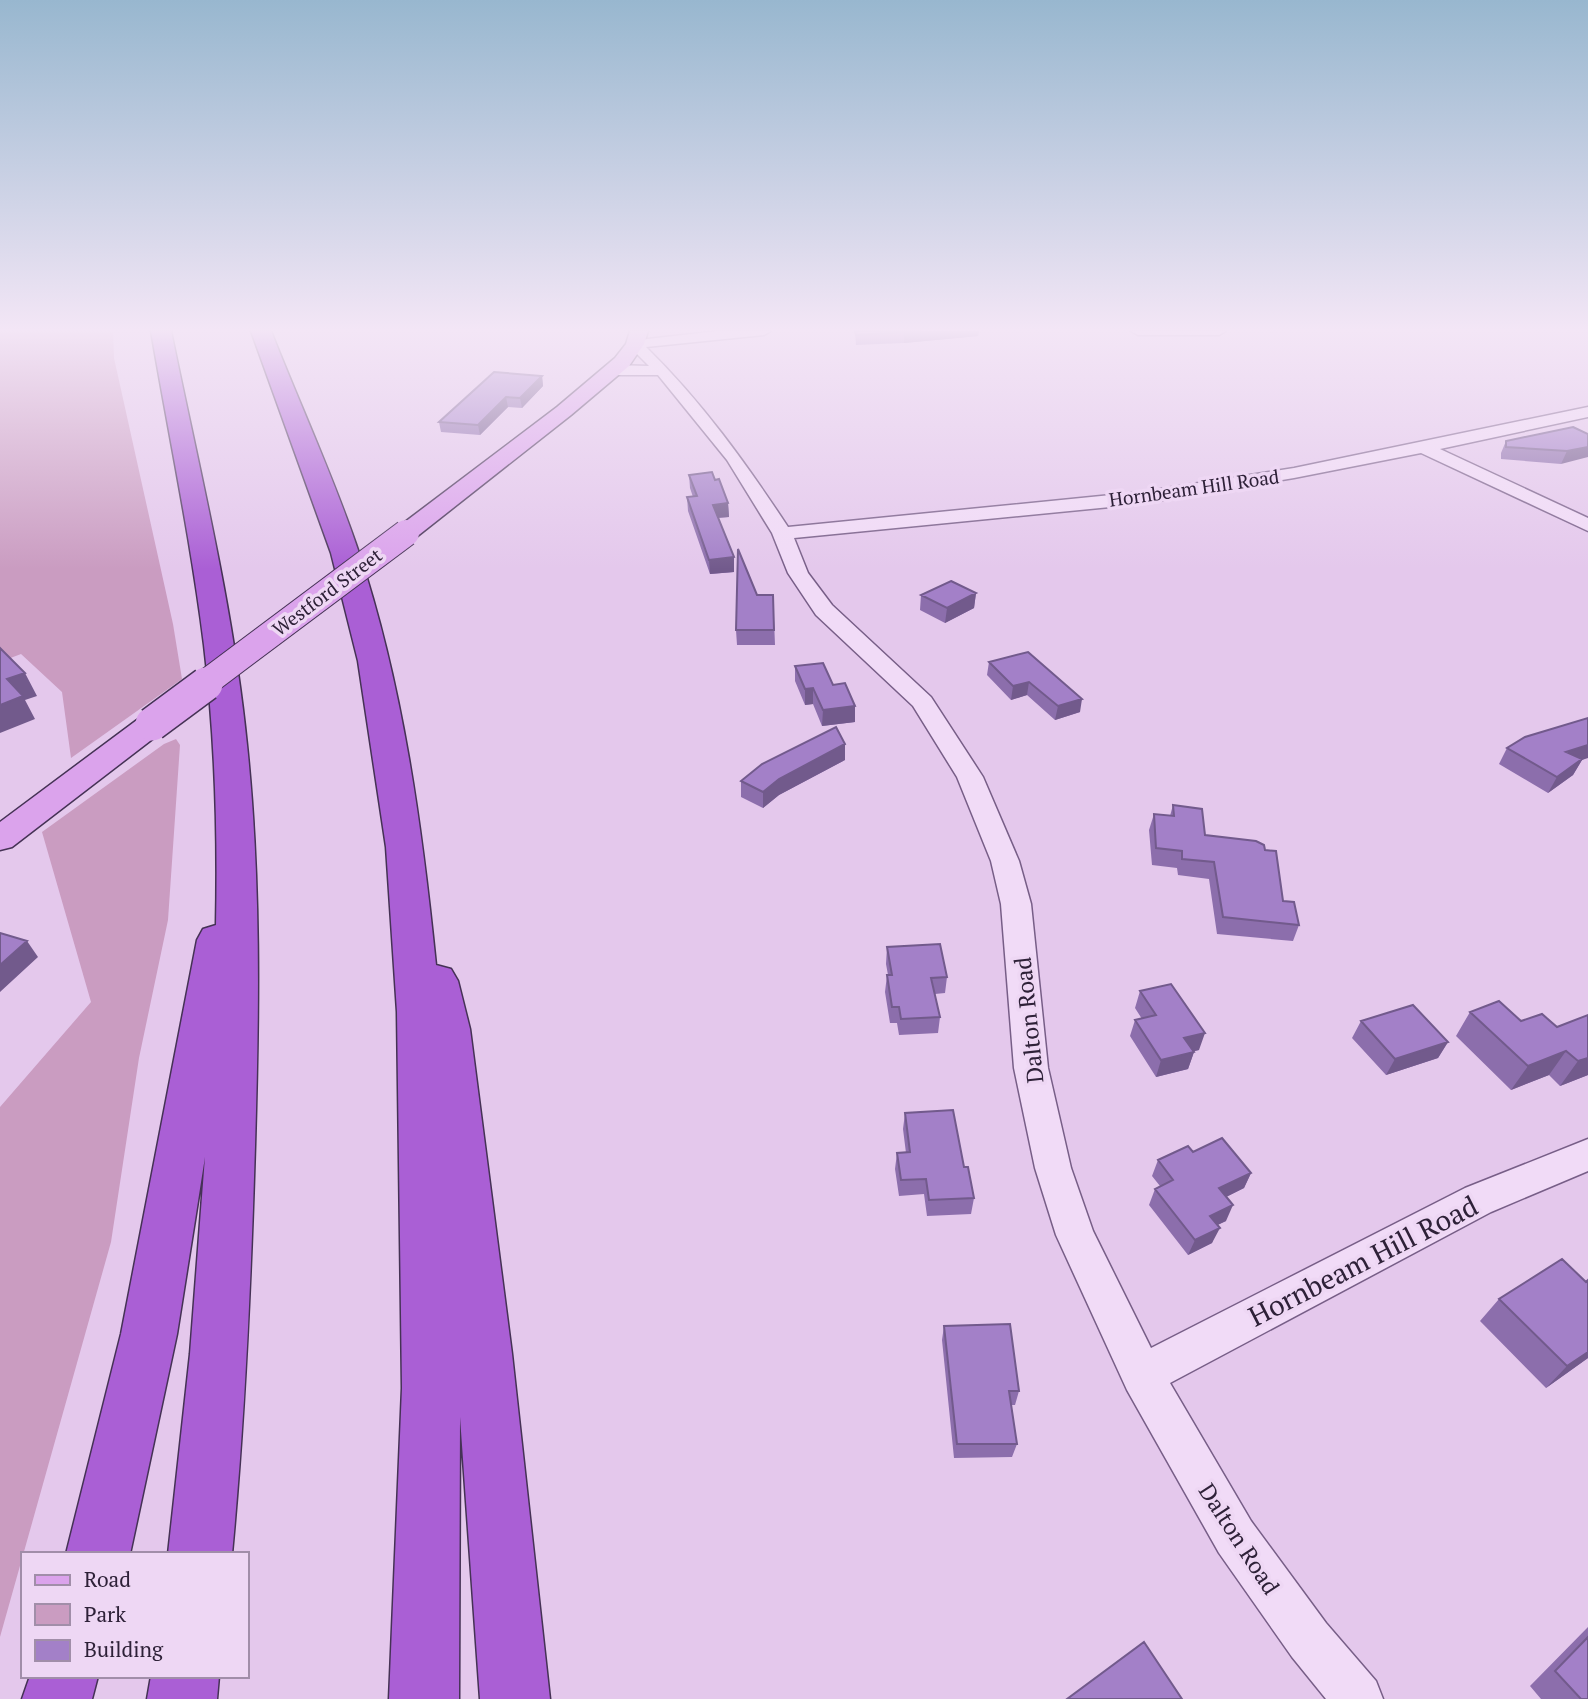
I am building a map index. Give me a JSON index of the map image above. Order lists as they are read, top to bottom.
{
  "streets": {
    "main road": ["Westford Street"],
    "street": ["Hornbeam Hill Road", "Dalton Road"]
  },
  "crossings": [
    ["Hornbeam Hill Road", "Dalton Road"]
  ],
  "legend": ["Road", "Park", "Building"]
}
